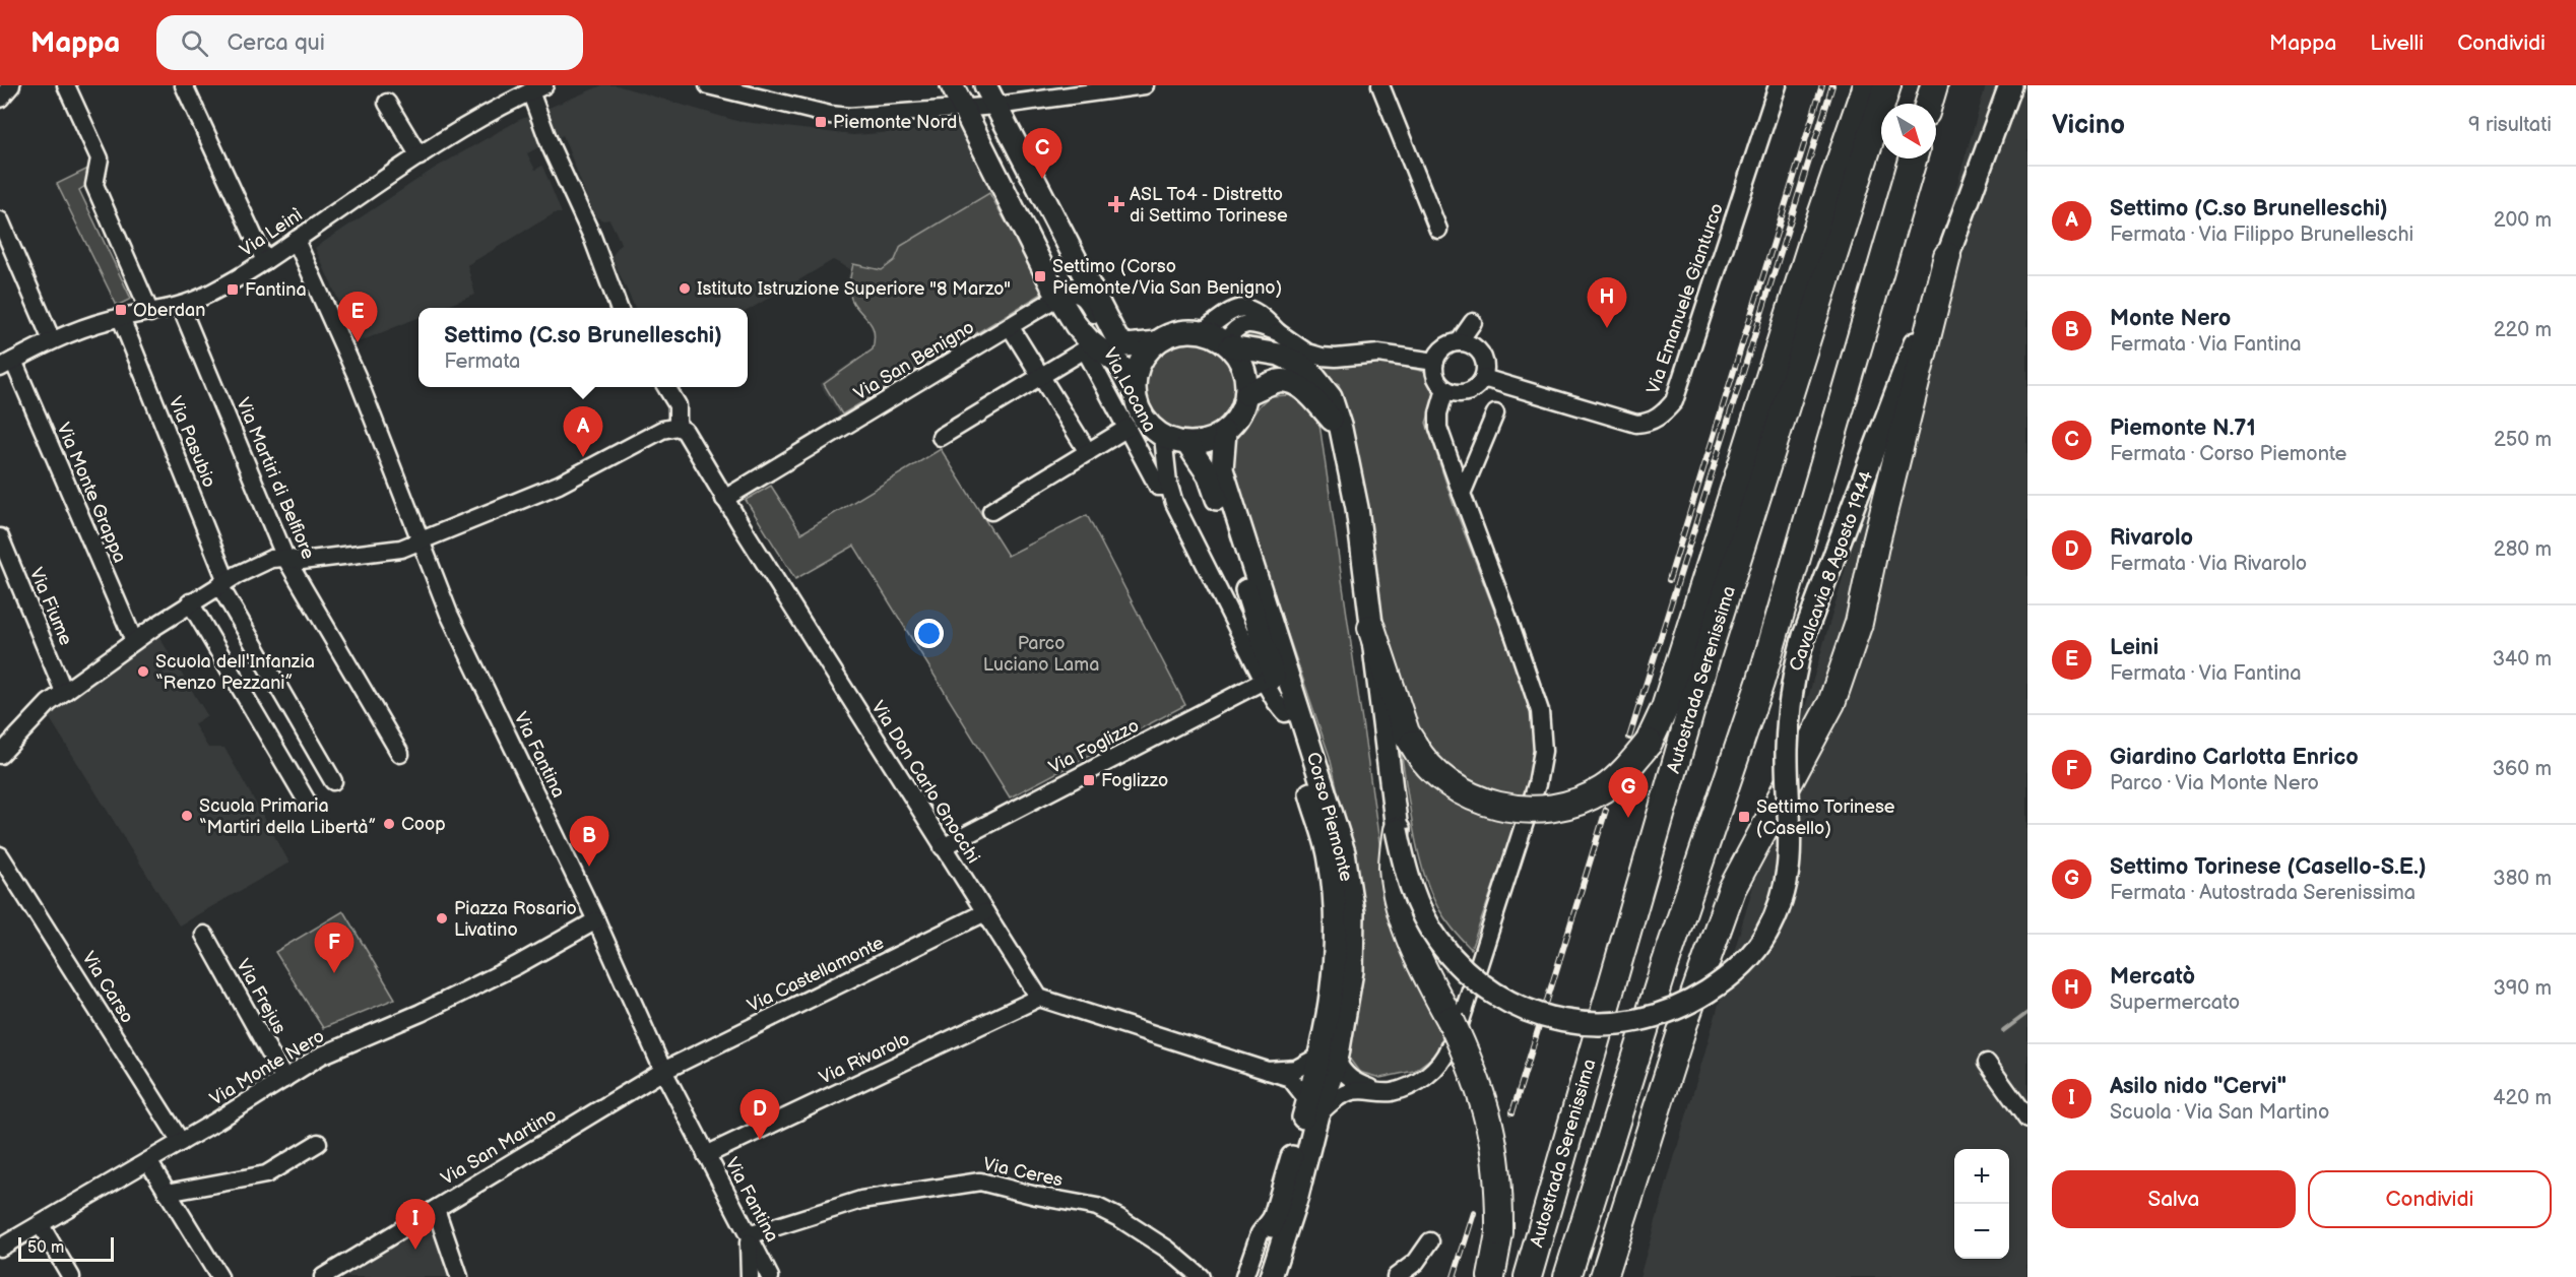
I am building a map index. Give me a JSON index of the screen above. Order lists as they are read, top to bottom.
{
  "streets": {
    "highway": ["Autostrada Serenissima"],
    "main road": ["Cavalcavia 8 Agosto 1944", "Corso Piemonte"],
    "street": [
      "Via Leinì",
      "Via Emanuele Gianturco",
      "Via San Benigno",
      "Via Locana",
      "Via Pasubio",
      "Via Martiri di Belfiore",
      "Via Monte Grappa",
      "Via Fiume",
      "Via Foglizzo",
      "Via Fantina",
      "Via Don Carlo Gnocchi",
      "Via Castellamonte",
      "Via Carso",
      "Via Frejus",
      "Via Rivarolo",
      "Via Monte Nero",
      "Via San Martino",
      "Via Ceres"
    ]
  },
  "crossings": [
    ["Via Leinì", "Via Pasubio"],
    ["Via Leinì", "Via Martiri di Belfiore"],
    ["Via Leinì", "Via Monte Grappa"],
    ["Via Leinì", "Via Fantina"],
    ["Via San Benigno", "Via Don Carlo Gnocchi"],
    ["Cavalcavia 8 Agosto 1944", "Corso Piemonte"],
    ["Via Foglizzo", "Via Don Carlo Gnocchi"],
    ["Via Fantina", "Via Castellamonte"],
    ["Via Fantina", "Via Rivarolo"],
    ["Via Fantina", "Via Monte Nero"],
    ["Via Fantina", "Via San Martino"],
    ["Via Fantina", "Via Ceres"],
    ["Via Don Carlo Gnocchi", "Via Castellamonte"],
    ["Via Don Carlo Gnocchi", "Via Rivarolo"],
    ["Via Castellamonte", "Via San Martino"],
    ["Via Carso", "Via Monte Nero"],
    ["Via Frejus", "Via Monte Nero"]
  ],
  "parks": ["Parco Luciano Lama"],
  "places": {
    "transit": [
      "Piemonte Nord",
      "Settimo (Corso Piemonte/Via San Benigno)",
      "Fantina",
      "Oberdan",
      "Foglizzo",
      "Settimo Torinese (Casello)"
    ],
    "health": ["ASL To4 - Distretto di Settimo Torinese"],
    "other": [
      "Istituto Istruzione Superiore \"8 Marzo\"",
      "Scuola dell'Infanzia “Renzo Pezzani”",
      "Scuola Primaria “Martiri della Libertà”",
      "Coop",
      "Piazza Rosario Livatino"
    ]
  },
  "scale_bar": "50 m",
  "north": "bottom right",
  "page": {
    "header": "Mappa",
    "search": "Cerca qui",
    "nav": ["Mappa", "Livelli", "Condividi"],
    "heading": ["Vicino", "9 risultati"],
    "pins": [
      "C",
      "H",
      "E",
      "A",
      "G",
      "B",
      "F",
      "D",
      "I"
    ],
    "list": [
      {
        "mark": "A",
        "name": "Settimo (C.so Brunelleschi)",
        "note": "Fermata · Via Filippo Brunelleschi",
        "value": "200 m"
      },
      {
        "mark": "B",
        "name": "Monte Nero",
        "note": "Fermata · Via Fantina",
        "value": "220 m"
      },
      {
        "mark": "C",
        "name": "Piemonte N.71",
        "note": "Fermata · Corso Piemonte",
        "value": "250 m"
      },
      {
        "mark": "D",
        "name": "Rivarolo",
        "note": "Fermata · Via Rivarolo",
        "value": "280 m"
      },
      {
        "mark": "E",
        "name": "Leini",
        "note": "Fermata · Via Fantina",
        "value": "340 m"
      },
      {
        "mark": "F",
        "name": "Giardino Carlotta Enrico",
        "note": "Parco · Via Monte Nero",
        "value": "360 m"
      },
      {
        "mark": "G",
        "name": "Settimo Torinese (Casello-S.E.)",
        "note": "Fermata · Autostrada Serenissima",
        "value": "380 m"
      },
      {
        "mark": "H",
        "name": "Mercatò",
        "note": "Supermercato",
        "value": "390 m"
      },
      {
        "mark": "I",
        "name": "Asilo nido \"Cervi\"",
        "note": "Scuola · Via San Martino",
        "value": "420 m"
      }
    ],
    "popup": ["Settimo (C.so Brunelleschi)", "Fermata"],
    "map_buttons": ["+", "−"],
    "buttons": ["Salva", "Condividi"],
    "scale": "50 m"
  }
}
